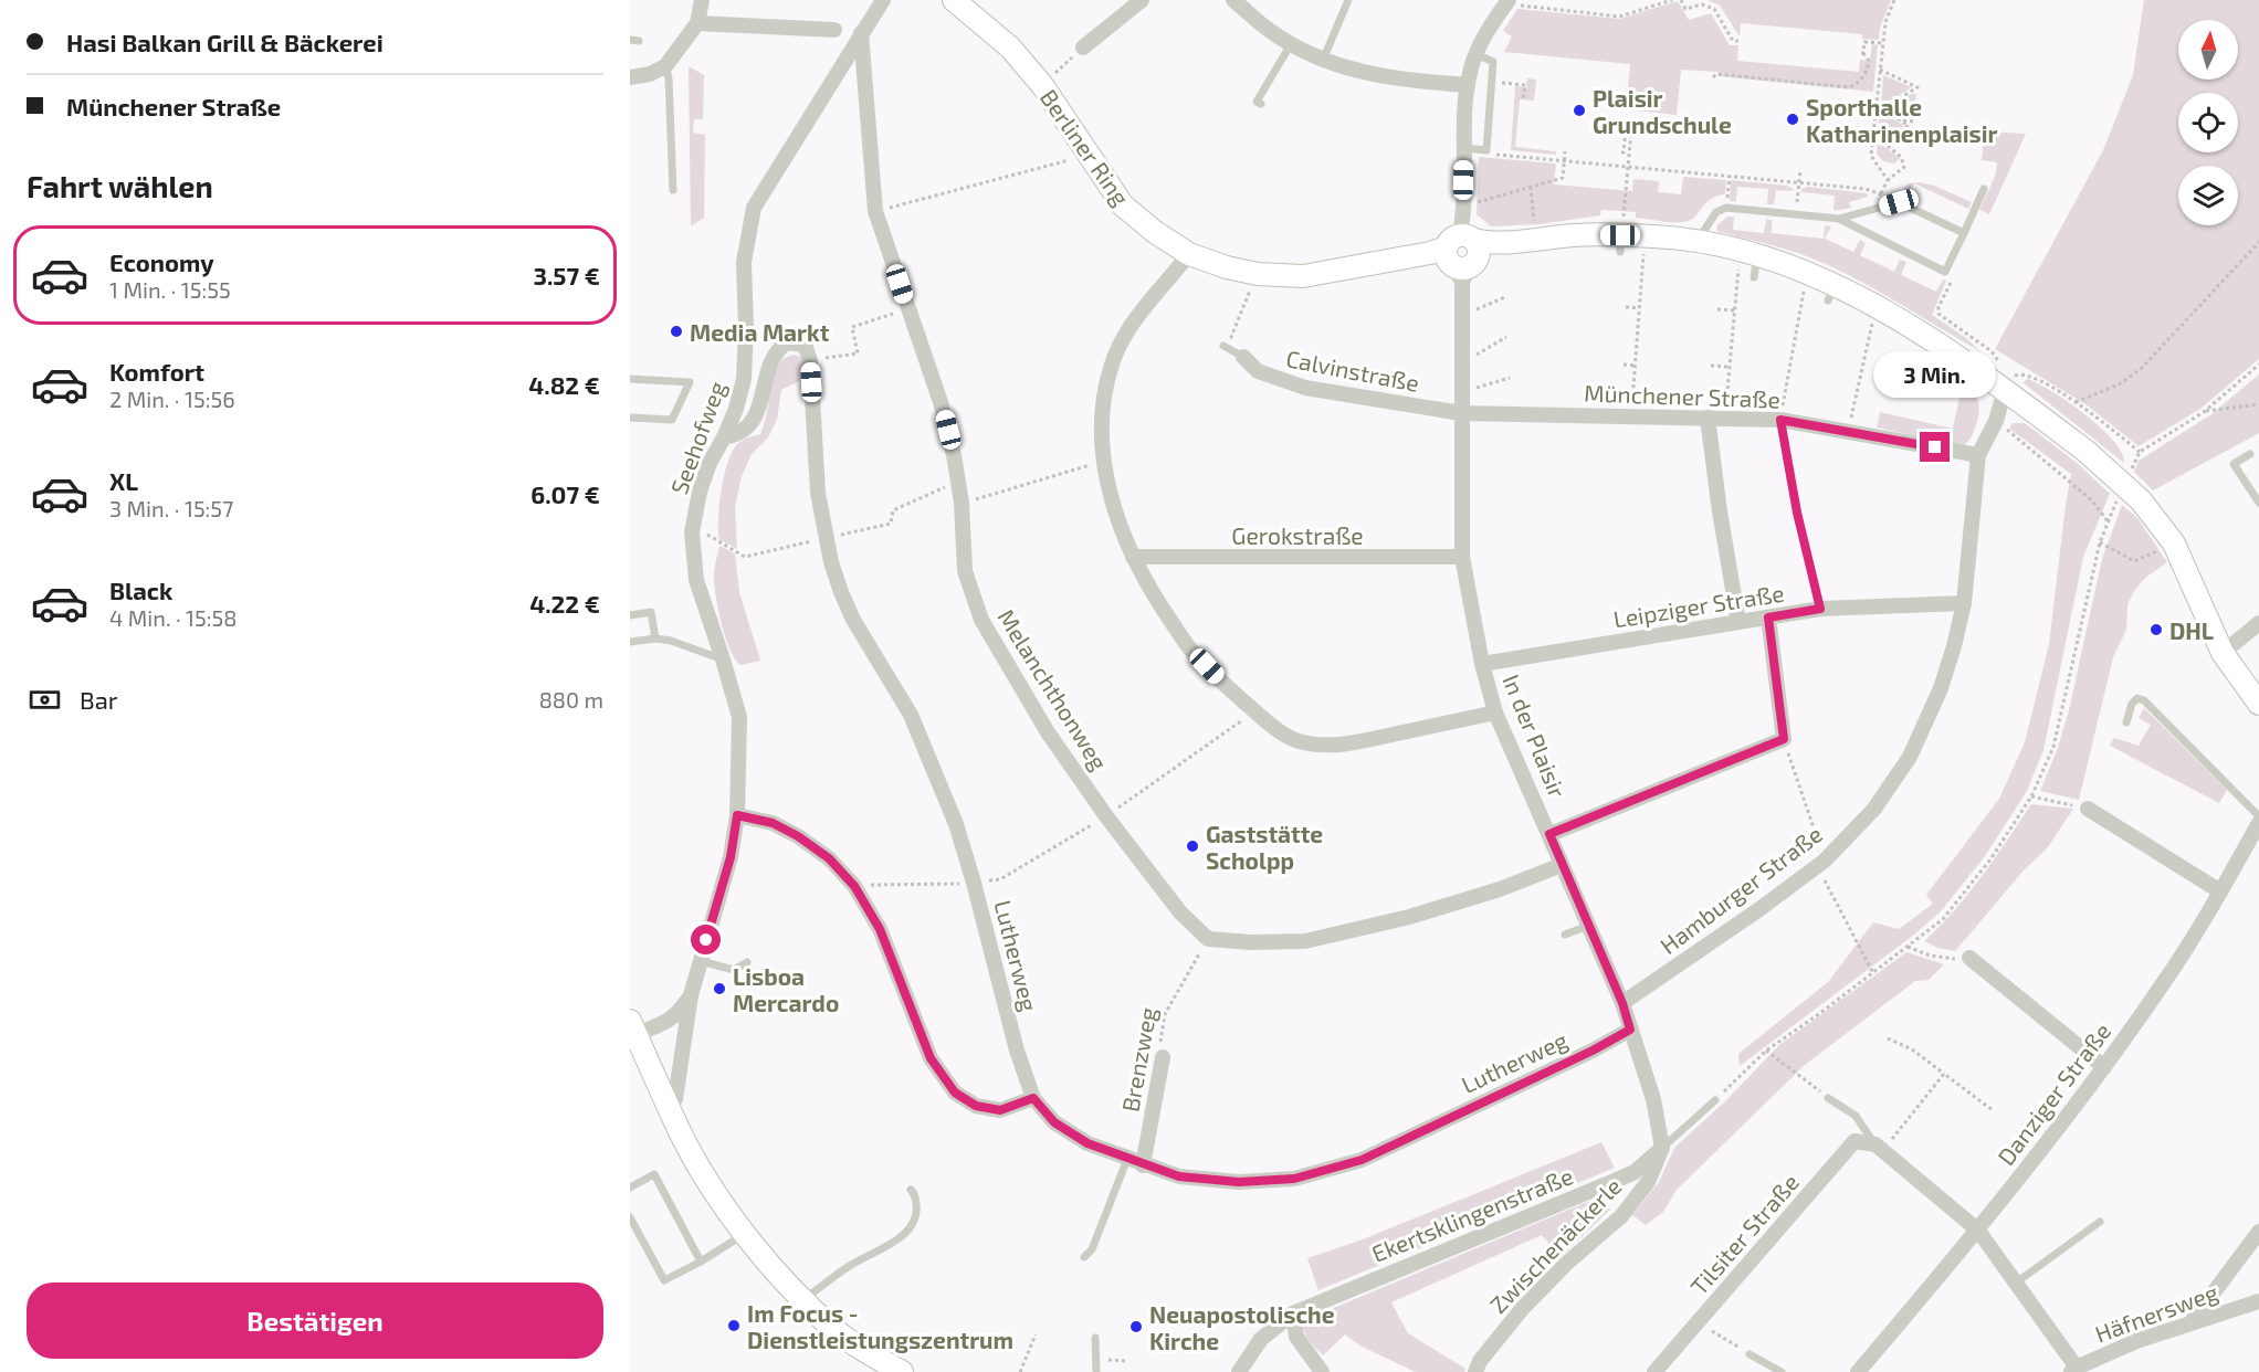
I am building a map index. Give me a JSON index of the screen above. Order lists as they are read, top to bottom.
{
  "streets": {
    "street": [
      "Berliner Ring",
      "Calvinstraße",
      "Münchener Straße",
      "Seehofweg",
      "Gerokstraße",
      "Leipziger Straße",
      "Melanchthonweg",
      "In der Plaisir",
      "Hamburger Straße",
      "Lutherweg",
      "Brenzweg",
      "Danziger Straße",
      "Ekertsklingenstraße",
      "Tilsiter Straße",
      "Zwischenäckerle",
      "Häfnersweg"
    ]
  },
  "crossings": [
    ["Berliner Ring", "In der Plaisir"],
    ["Berliner Ring", "Hamburger Straße"],
    ["Calvinstraße", "Münchener Straße"],
    ["Calvinstraße", "In der Plaisir"],
    ["Münchener Straße", "In der Plaisir"],
    ["Münchener Straße", "Hamburger Straße"],
    ["Seehofweg", "Melanchthonweg"],
    ["Seehofweg", "Lutherweg"],
    ["Gerokstraße", "In der Plaisir"],
    ["Leipziger Straße", "In der Plaisir"],
    ["Leipziger Straße", "Hamburger Straße"],
    ["Melanchthonweg", "In der Plaisir"],
    ["In der Plaisir", "Hamburger Straße"],
    ["In der Plaisir", "Lutherweg"],
    ["In der Plaisir", "Ekertsklingenstraße"],
    ["In der Plaisir", "Zwischenäckerle"],
    ["Lutherweg", "Brenzweg"],
    ["Ekertsklingenstraße", "Zwischenäckerle"]
  ],
  "places": [
    "Plaisir Grundschule",
    "Sporthalle Katharinenplaisir",
    "Media Markt",
    "DHL",
    "Gaststätte Scholpp",
    "Lisboa Mercardo",
    "Im Focus - Dienstleistungszentrum",
    "Neuapostolische Kirche"
  ],
  "north": "top",
  "page": {
    "banner": ["Hasi Balkan Grill & Bäckerei", "Münchener Straße"],
    "heading": "Fahrt wählen",
    "list": [
      {
        "name": "Economy",
        "note": "1 Min. · 15:55",
        "value": "3.57 €"
      },
      {
        "name": "Komfort",
        "note": "2 Min. · 15:56",
        "value": "4.82 €"
      },
      {
        "name": "XL",
        "note": "3 Min. · 15:57",
        "value": "6.07 €"
      },
      {
        "name": "Black",
        "note": "4 Min. · 15:58",
        "value": "4.22 €"
      }
    ],
    "bubble": "3 Min.",
    "pay": ["Bar", "880 m"],
    "buttons": "Bestätigen"
  }
}
